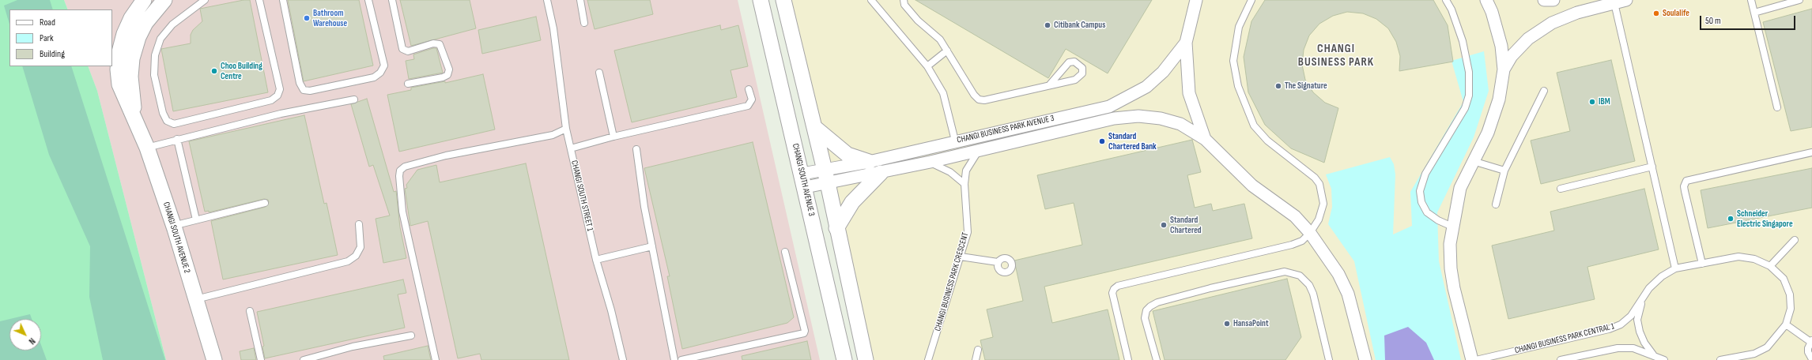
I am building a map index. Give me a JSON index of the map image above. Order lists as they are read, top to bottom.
{
  "streets": {
    "street": ["CHANGI BUSINESS PARK AVENUE 3", "CHANGI SOUTH AVENUE 3", "CHANGI SOUTH AVENUE 2"],
    "lane": ["CHANGI SOUTH STREET 1", "CHANGI BUSINESS PARK CRESCENT", "CHANGI BUSINESS PARK CENTRAL 1"]
  },
  "crossings": [
    ["CHANGI BUSINESS PARK AVENUE 3", "CHANGI SOUTH AVENUE 3"],
    ["CHANGI BUSINESS PARK AVENUE 3", "CHANGI BUSINESS PARK CRESCENT"]
  ],
  "districts": ["CHANGI BUSINESS PARK"],
  "places": [
    "Soulalife",
    "Bathroom Warehouse",
    "Citibank Campus",
    "Choo Building Centre",
    "The Signature",
    "IBM",
    "Standard Chartered Bank",
    "Schneider Electric Singapore",
    "Standard Chartered",
    "HansaPoint"
  ],
  "legend": ["Road", "Park", "Building"],
  "scale_bar": "50 m",
  "north": "bottom right"
}
